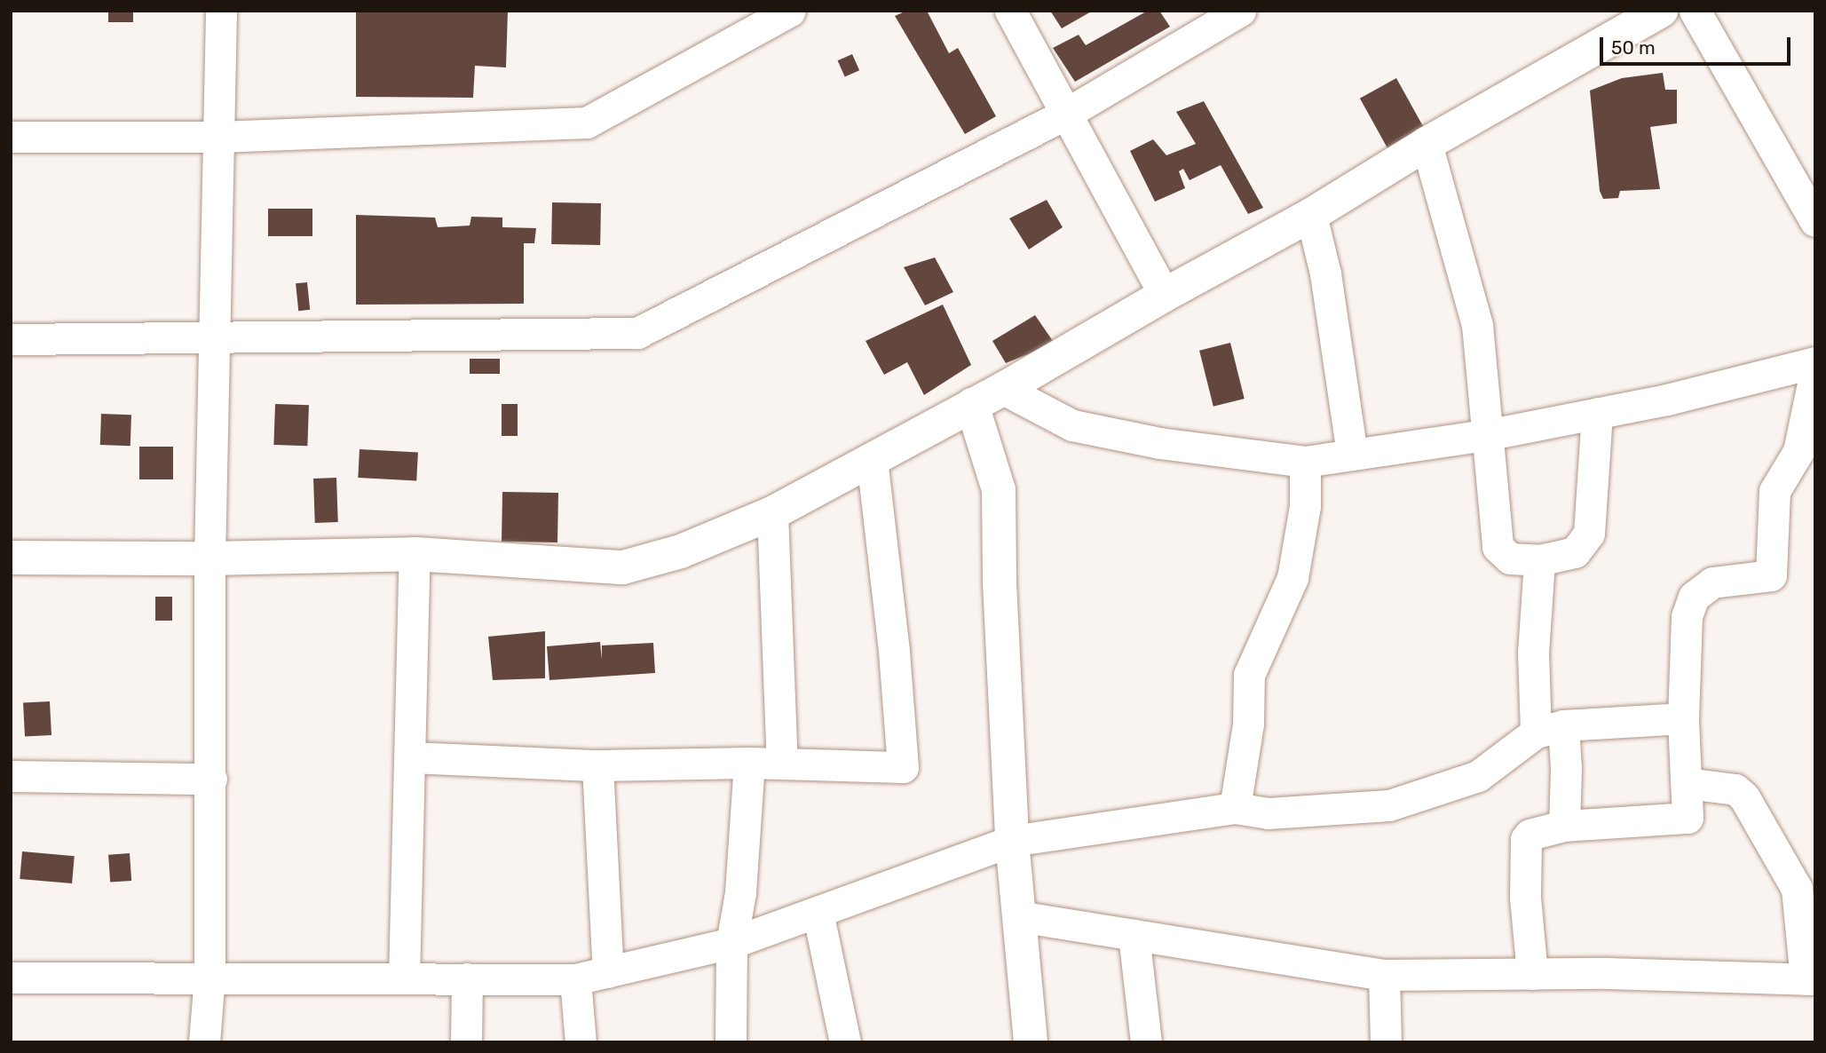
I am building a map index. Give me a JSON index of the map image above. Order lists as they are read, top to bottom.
{
  "scale_bar": "50 m"
}
